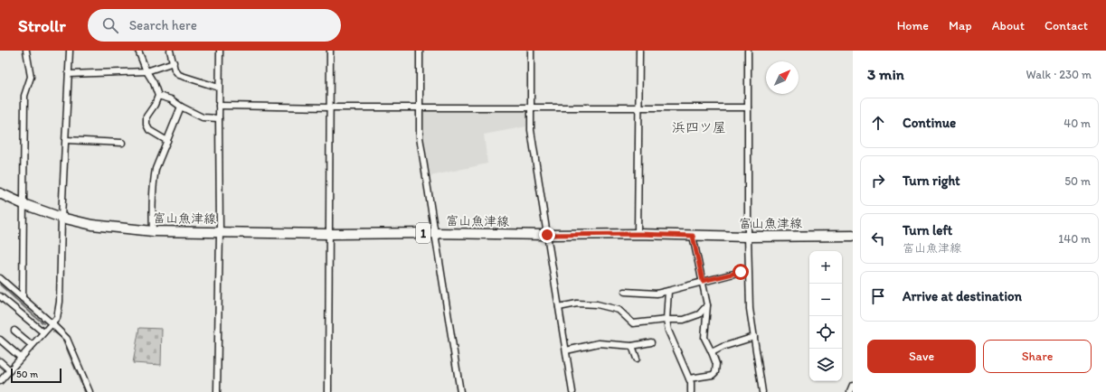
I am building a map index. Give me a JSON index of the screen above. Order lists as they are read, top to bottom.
{
  "streets": {
    "main road": ["富山魚津線", "1"]
  },
  "districts": ["浜四ツ屋"],
  "scale_bar": "50 m",
  "north": "top right",
  "page": {
    "header": "Strollr",
    "search": "Search here",
    "nav": [
      "Home",
      "Map",
      "About",
      "Contact"
    ],
    "heading": ["3 min", "Walk · 230 m"],
    "list": [
      ["Continue", "40 m"],
      ["Turn right", "50 m"],
      ["Turn left", "富山魚津線", "140 m"],
      "Arrive at destination"
    ],
    "map_buttons": ["+", "−"],
    "buttons": ["Save", "Share"],
    "scale": "50 m"
  }
}
